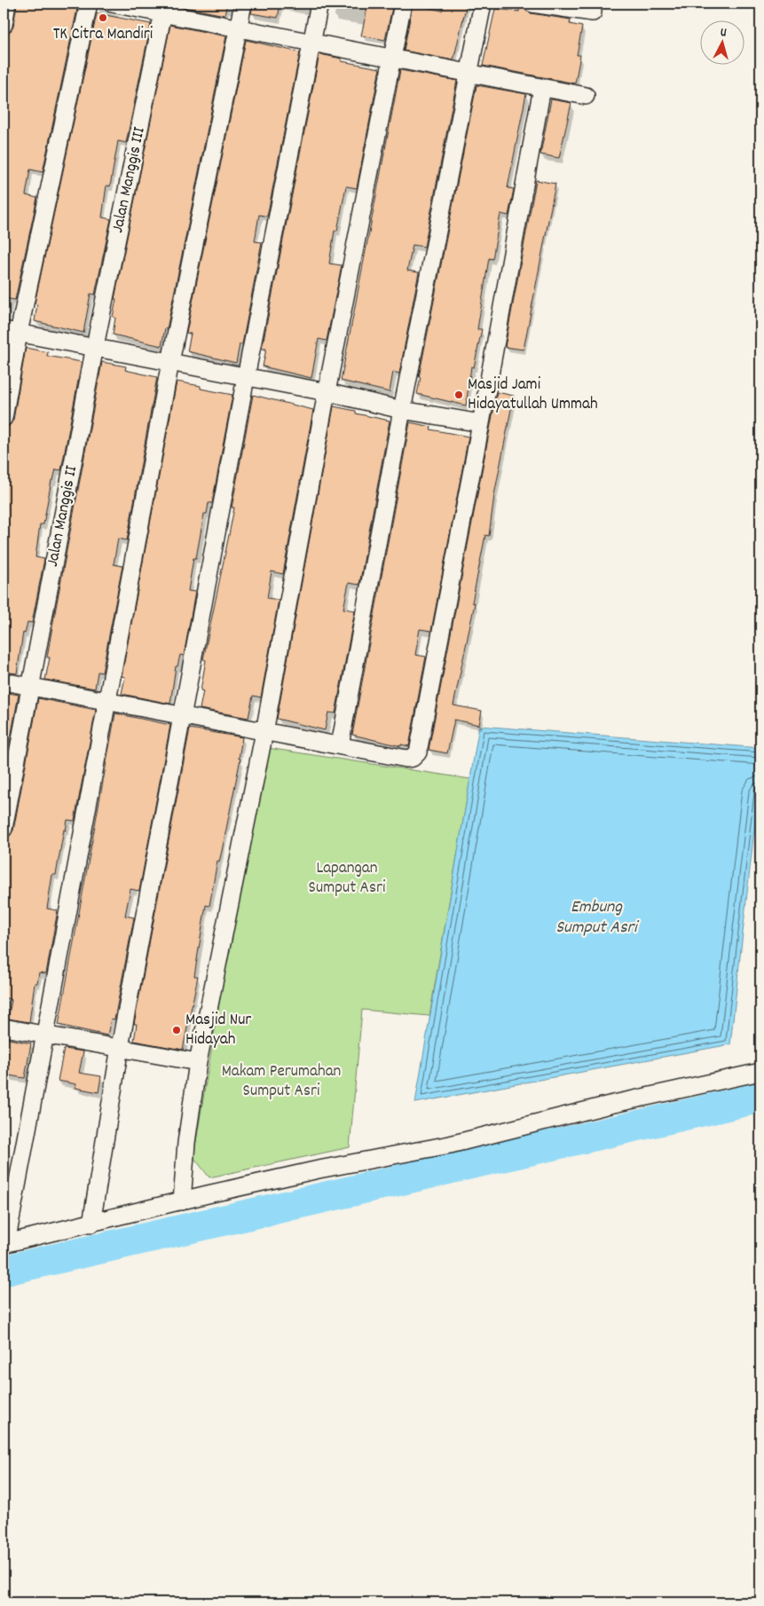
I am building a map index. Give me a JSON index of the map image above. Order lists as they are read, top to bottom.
{
  "streets": {
    "street": ["Jalan Manggis III", "Jalan Manggis II"]
  },
  "crossings": [
    ["Jalan Manggis III", "Jalan Manggis II"]
  ],
  "water": ["Embung Sumput Asri"],
  "parks": ["Lapangan Sumput Asri", "Makam Perumahan Sumput Asri"],
  "places": ["TK Citra Mandiri", "Masjid Jami Hidayatullah Ummah", "Masjid Nur Hidayah"],
  "north": "top"
}
